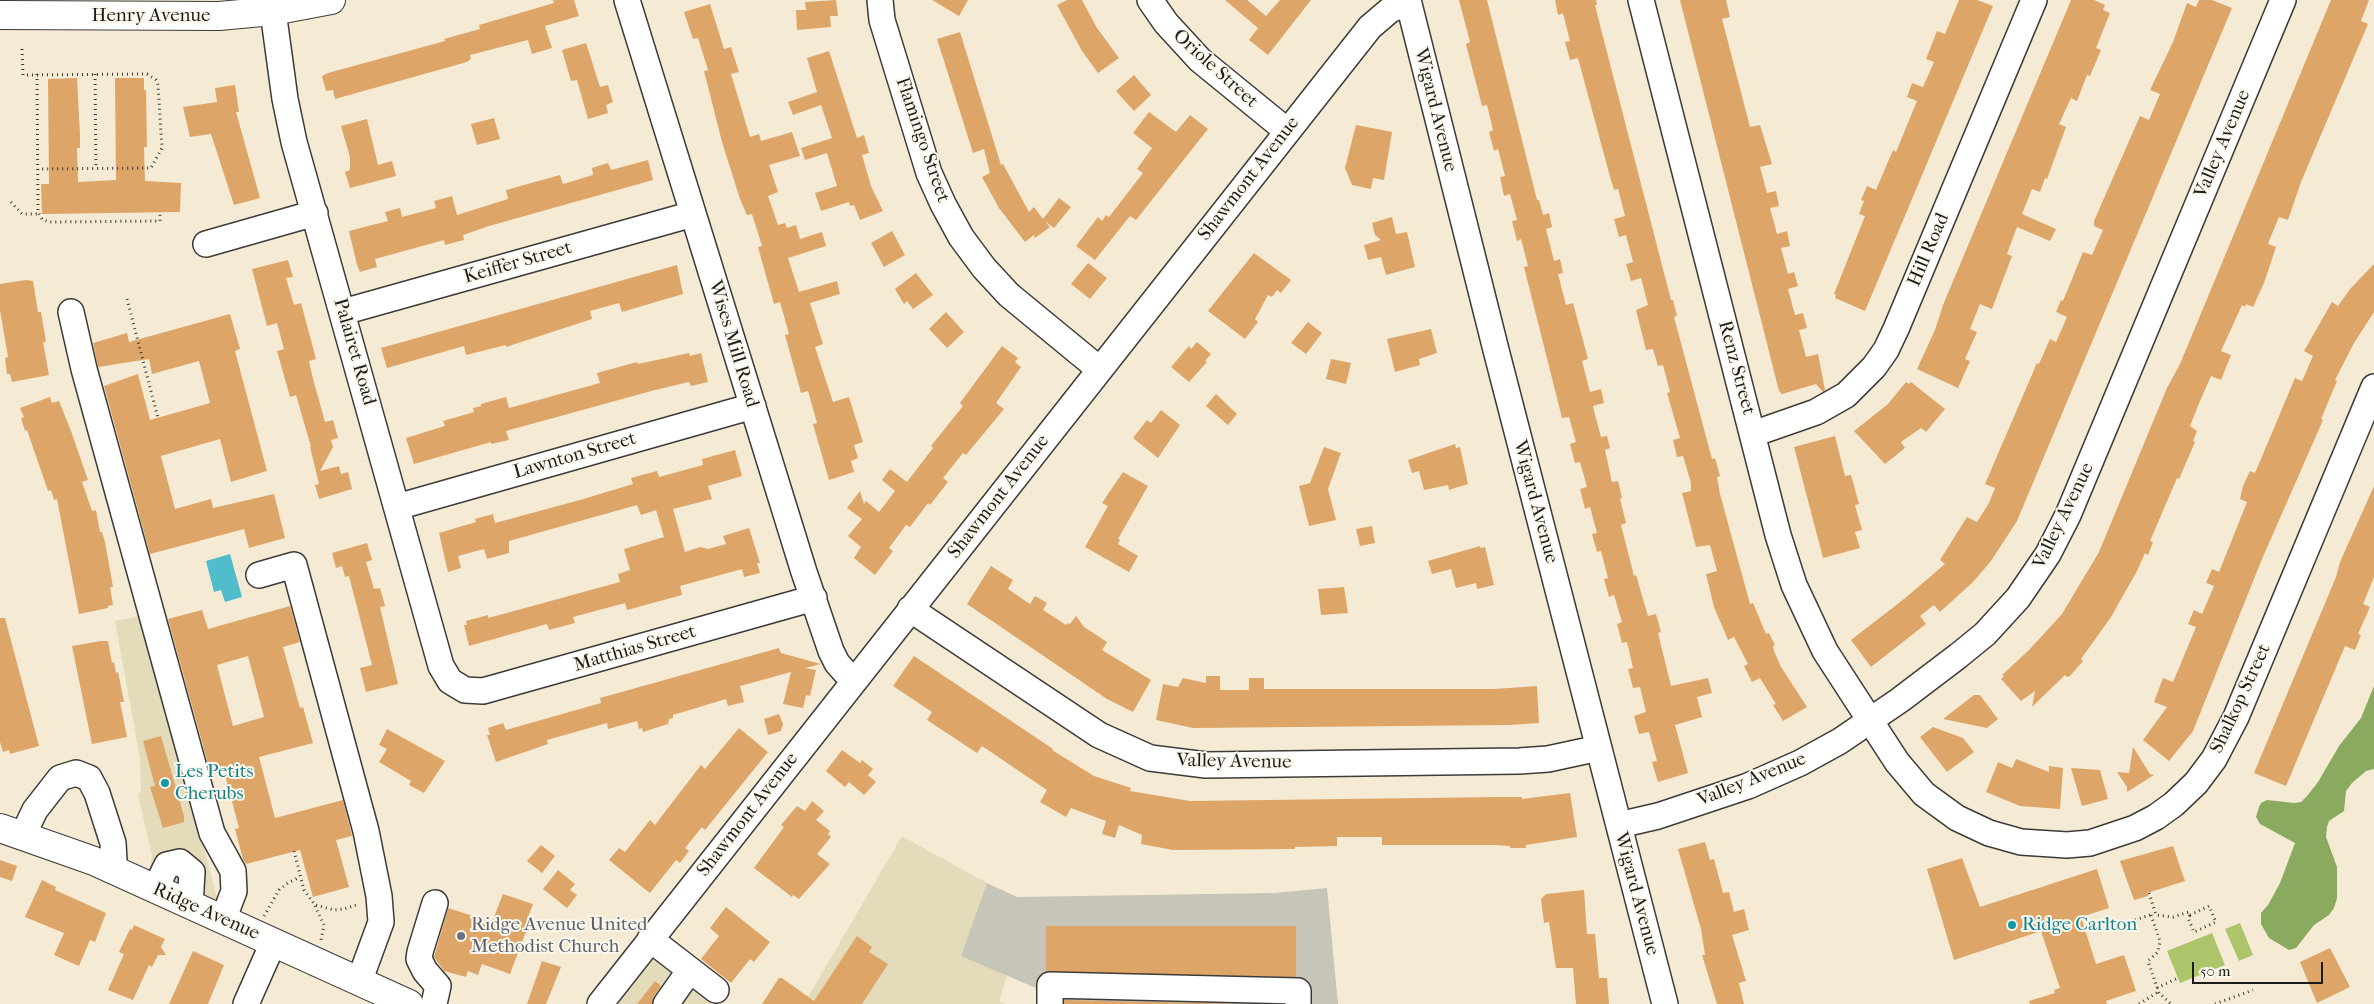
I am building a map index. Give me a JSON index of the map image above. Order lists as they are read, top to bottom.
{
  "streets": {
    "main road": ["Henry Avenue", "Ridge Avenue"],
    "street": [
      "Oriole Street",
      "Wigard Avenue",
      "Flamingo Street",
      "Valley Avenue",
      "Shawmont Avenue",
      "Hill Road",
      "Keiffer Street",
      "Wises Mill Road",
      "Palairet Road",
      "Renz Street",
      "Lawnton Street",
      "Matthias Street",
      "Shalkop Street"
    ]
  },
  "crossings": [
    ["Henry Avenue", "Palairet Road"],
    ["Oriole Street", "Shawmont Avenue"],
    ["Wigard Avenue", "Valley Avenue"],
    ["Wigard Avenue", "Shawmont Avenue"],
    ["Flamingo Street", "Shawmont Avenue"],
    ["Valley Avenue", "Shawmont Avenue"],
    ["Valley Avenue", "Renz Street"],
    ["Valley Avenue", "Shalkop Street"],
    ["Shawmont Avenue", "Wises Mill Road"],
    ["Hill Road", "Renz Street"],
    ["Keiffer Street", "Wises Mill Road"],
    ["Keiffer Street", "Palairet Road"],
    ["Wises Mill Road", "Lawnton Street"],
    ["Wises Mill Road", "Matthias Street"],
    ["Palairet Road", "Lawnton Street"],
    ["Palairet Road", "Matthias Street"],
    ["Renz Street", "Shalkop Street"]
  ],
  "places": ["Les Petits Cherubs", "Ridge Carlton", "Ridge Avenue United Methodist Church"],
  "scale_bar": "50 m"
}
